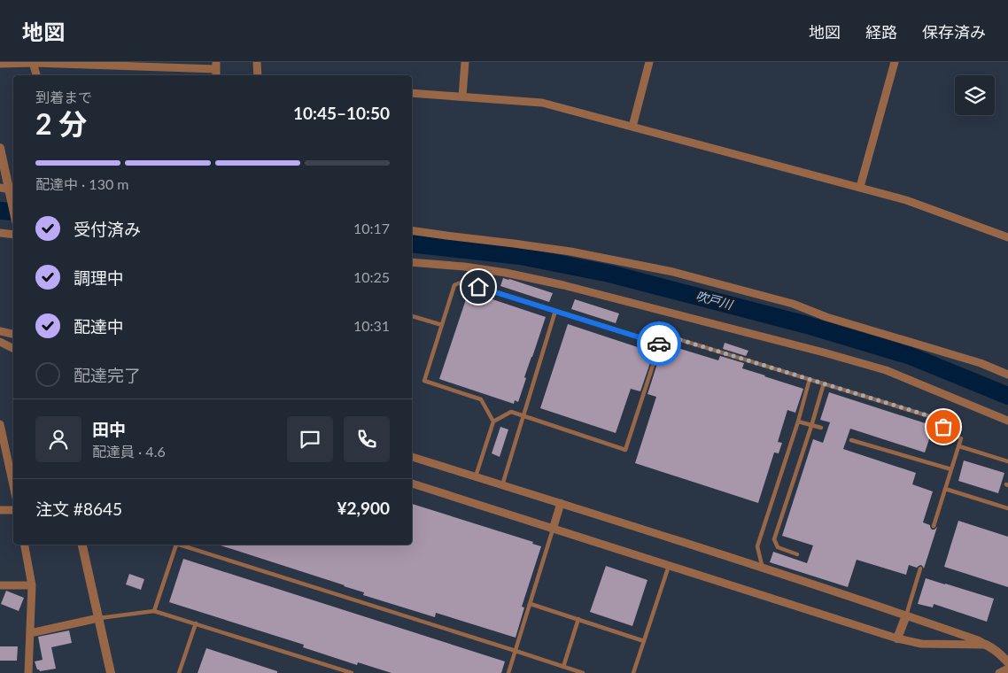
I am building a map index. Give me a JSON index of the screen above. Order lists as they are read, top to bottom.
{
  "water": ["吹戸川"],
  "page": {
    "header": "地図",
    "nav": ["地図", "経路", "保存済み"],
    "heading": ["2 分", "到着まで", "10:45–10:50"],
    "panel": [
      "田中",
      "配達員 · 4.6",
      "注文 #8645",
      "¥2,900"
    ],
    "bar": "配達中 · 130 m",
    "list": [
      ["受付済み", "10:17"],
      ["調理中", "10:25"],
      ["配達中", "10:31"],
      "配達完了"
    ]
  }
}
